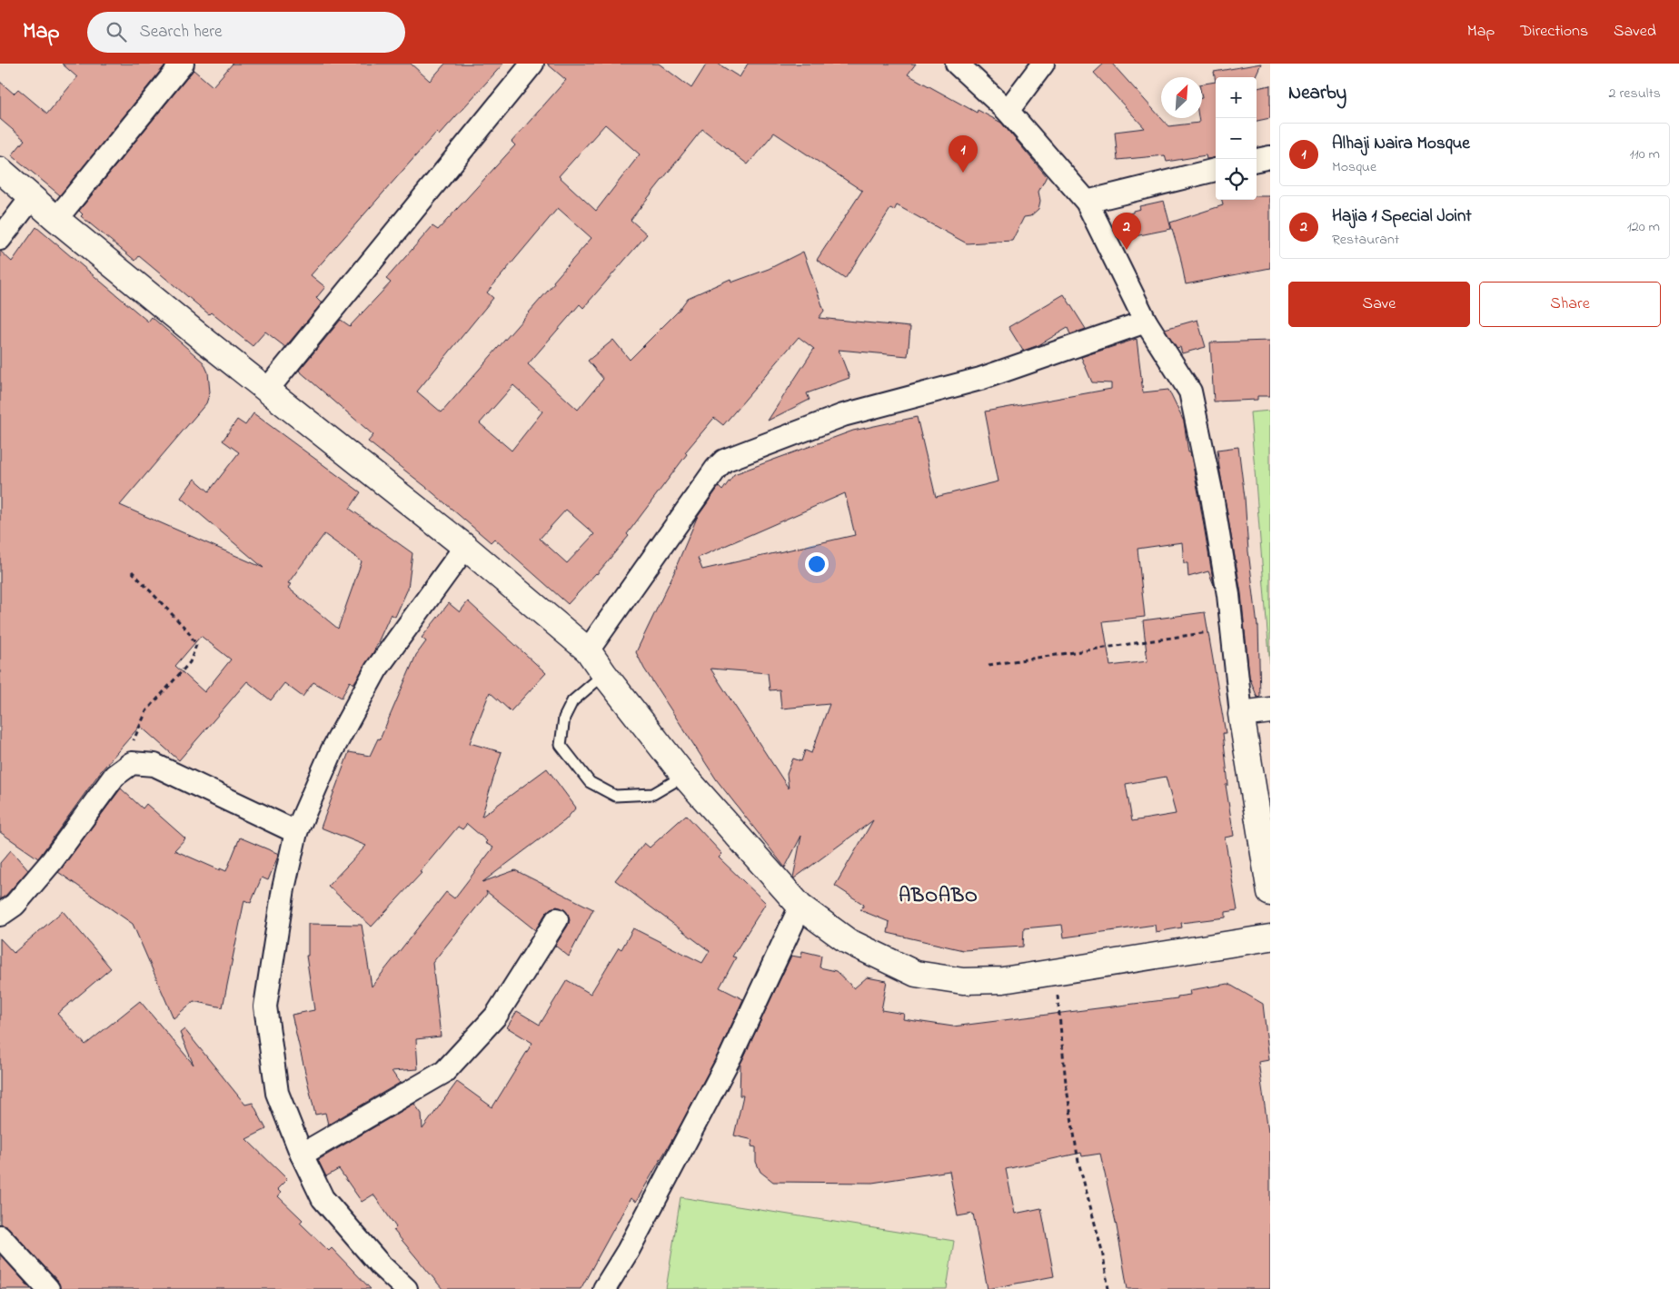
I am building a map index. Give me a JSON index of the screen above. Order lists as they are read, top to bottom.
{
  "districts": ["ABOABO"],
  "north": "top right",
  "page": {
    "header": "Map",
    "search": "Search here",
    "nav": ["Map", "Directions", "Saved"],
    "heading": ["Nearby", "2 results"],
    "map_buttons": ["+", "−"],
    "list": [
      {
        "mark": "1",
        "name": "Alhaji Naira Mosque",
        "note": "Mosque",
        "value": "110 m"
      },
      {
        "mark": "2",
        "name": "Hajia 1 Special Joint",
        "note": "Restaurant",
        "value": "120 m"
      }
    ],
    "pins": ["1", "2"],
    "buttons": ["Save", "Share"]
  }
}
